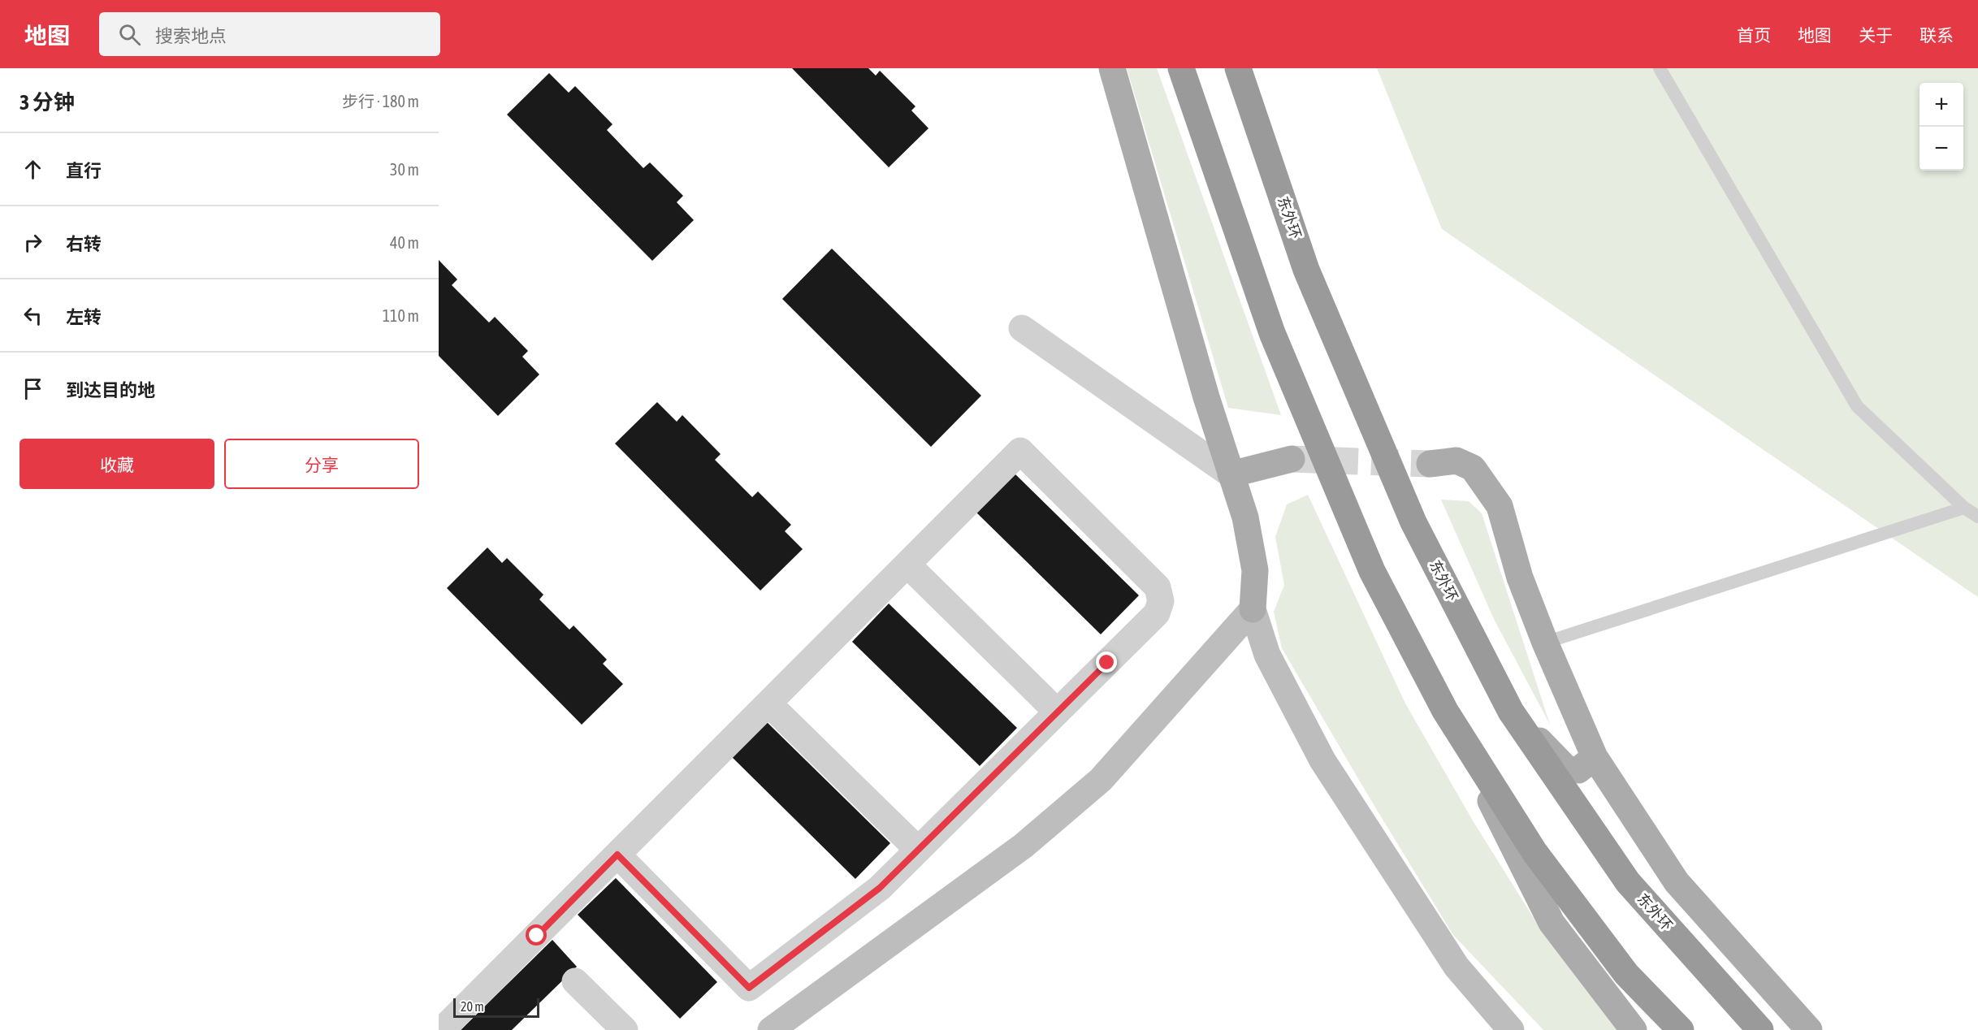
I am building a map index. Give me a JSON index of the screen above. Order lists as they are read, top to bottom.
{
  "streets": {
    "highway": ["东外环"]
  },
  "scale_bar": "20 m",
  "page": {
    "header": "地图",
    "search": "搜索地点",
    "nav": [
      "首页",
      "地图",
      "关于",
      "联系"
    ],
    "heading": ["3 分钟", "步行 · 180 m"],
    "map_buttons": ["+", "−"],
    "list": [
      ["直行", "30 m"],
      ["右转", "40 m"],
      ["左转", "110 m"],
      "到达目的地"
    ],
    "buttons": ["收藏", "分享"],
    "scale": "20 m"
  }
}
